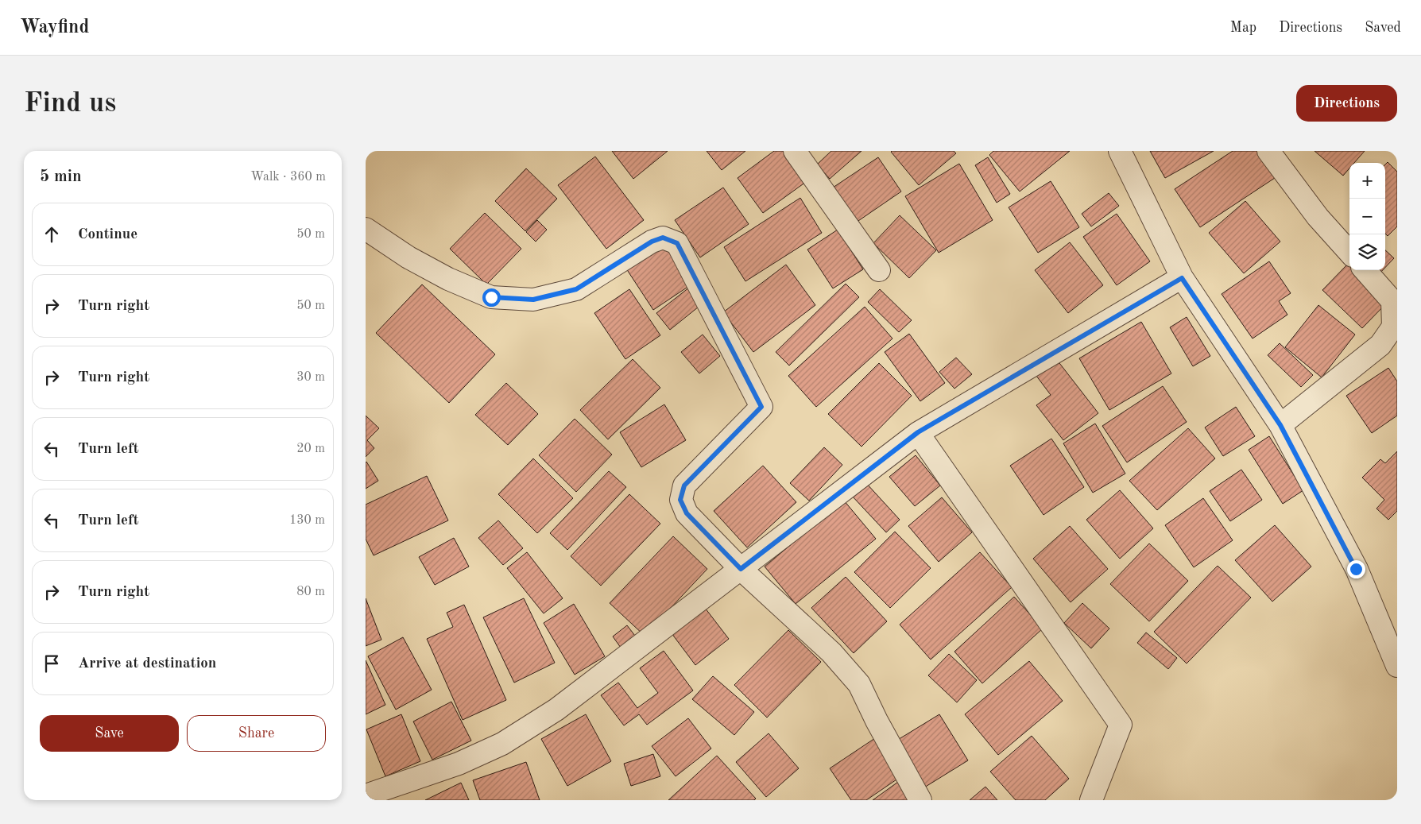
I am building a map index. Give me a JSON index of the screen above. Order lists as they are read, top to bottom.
{
  "page": {
    "header": "Wayfind",
    "nav": ["Map", "Directions", "Saved"],
    "buttons": [
      "Directions",
      ["Save", "Share"]
    ],
    "title": "Find us",
    "heading": ["5 min", "Walk · 360 m"],
    "map_buttons": ["+", "−"],
    "list": [
      ["Continue", "50 m"],
      ["Turn right", "50 m"],
      ["Turn right", "30 m"],
      ["Turn left", "20 m"],
      ["Turn left", "130 m"],
      ["Turn right", "80 m"],
      "Arrive at destination"
    ]
  }
}
